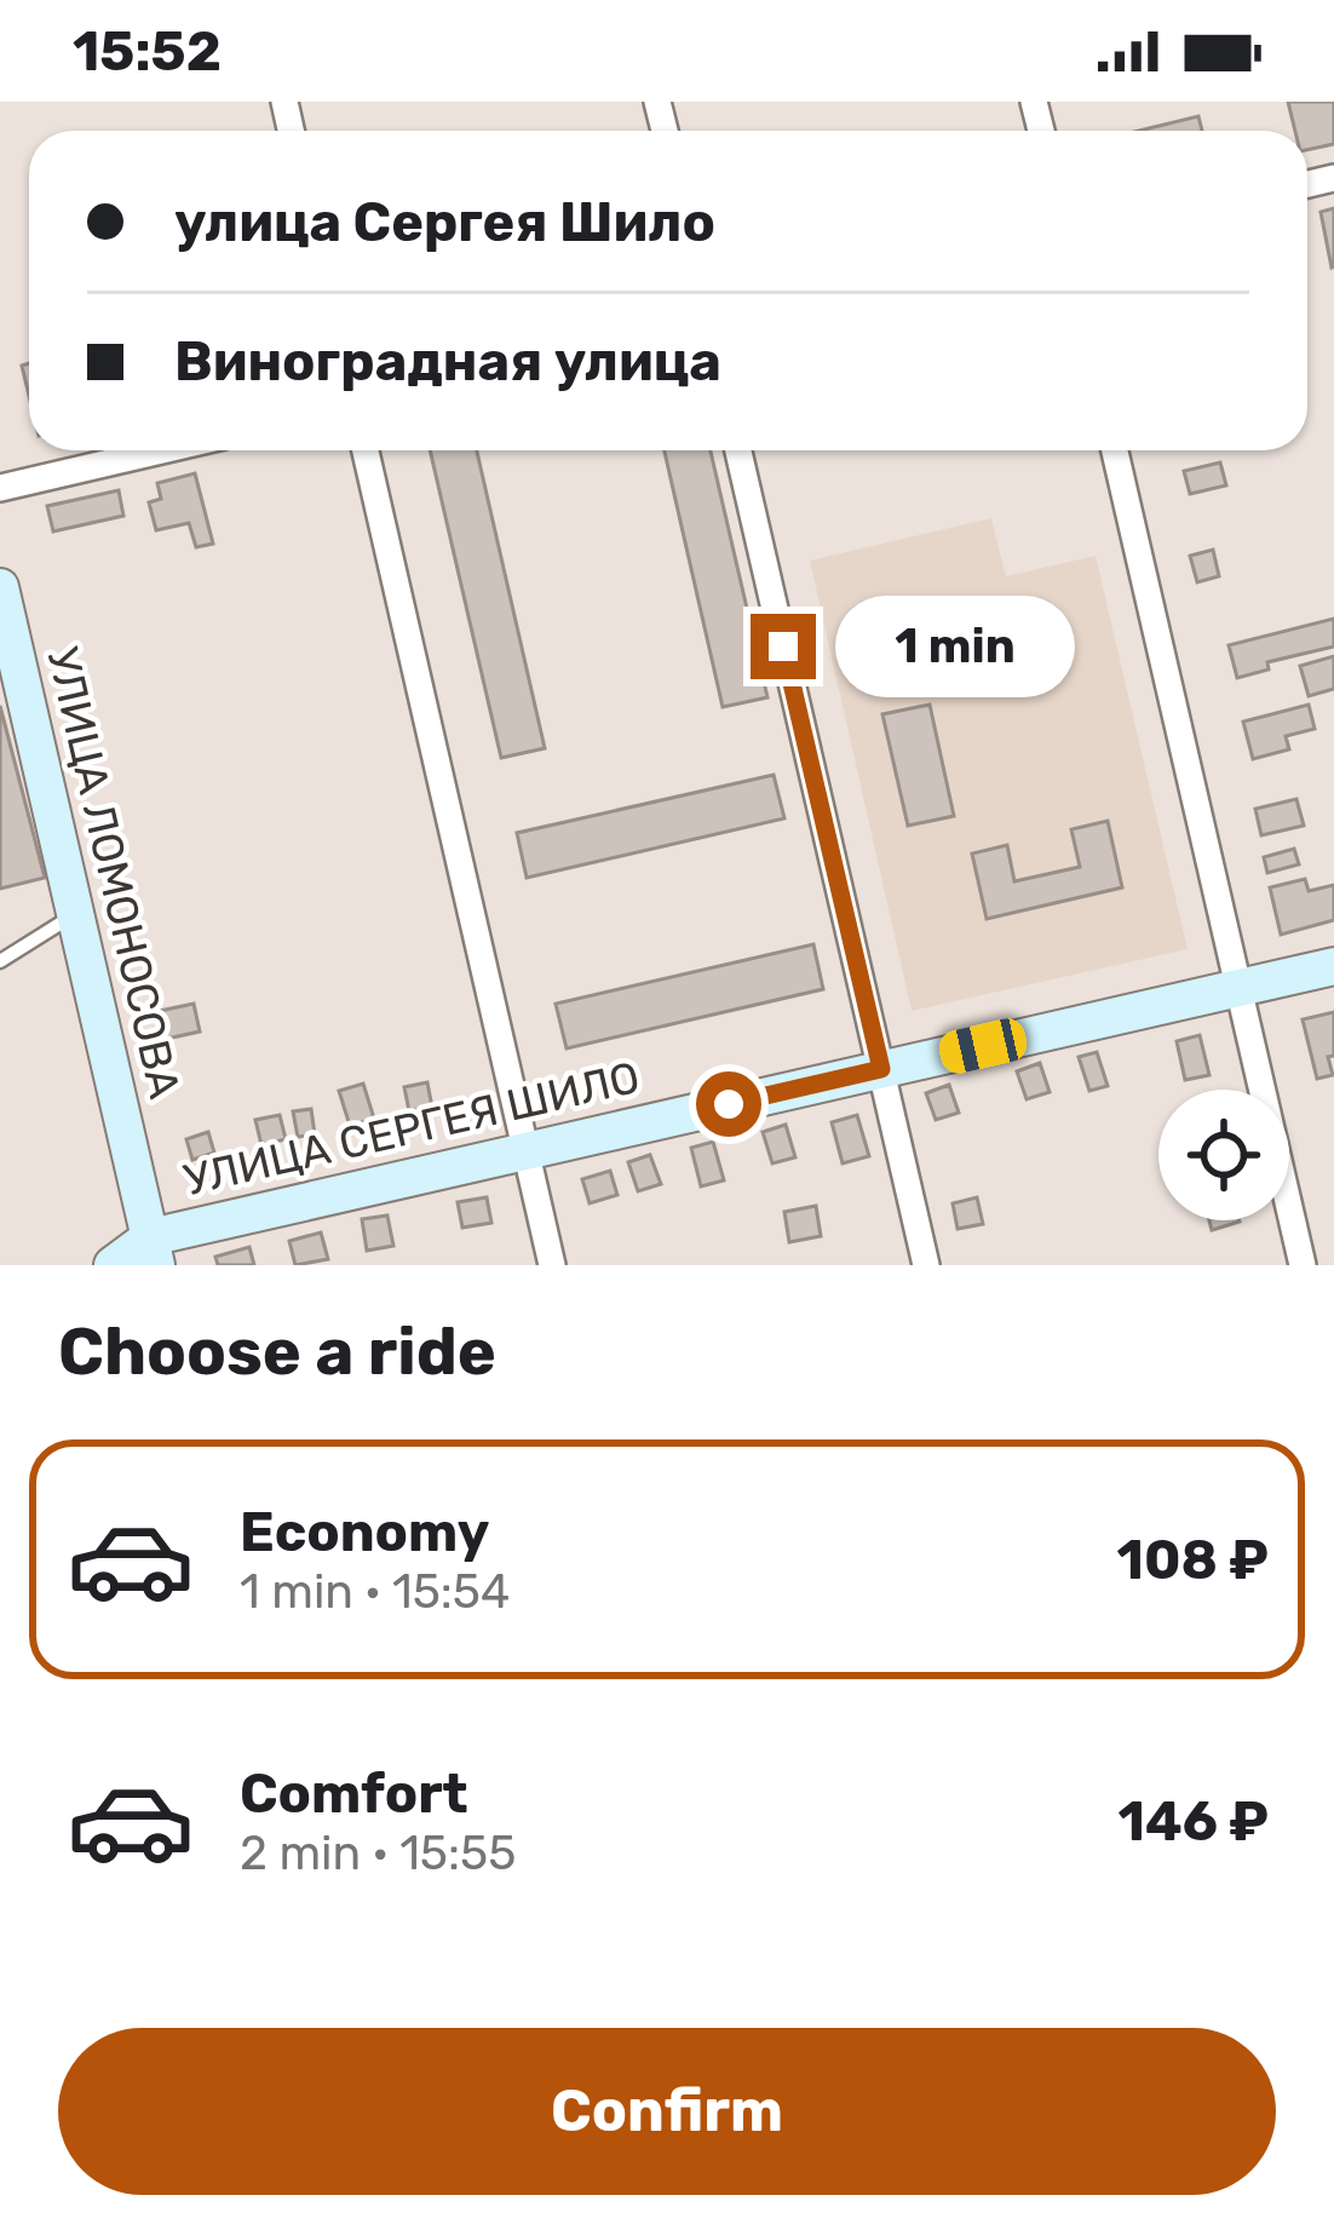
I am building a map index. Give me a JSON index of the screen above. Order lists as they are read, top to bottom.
{
  "streets": {
    "street": ["УЛИЦА ЛОМОНОСОВА", "УЛИЦА СЕРГЕЯ ШИЛО"]
  },
  "crossings": [
    ["УЛИЦА ЛОМОНОСОВА", "УЛИЦА СЕРГЕЯ ШИЛО"]
  ],
  "page": {
    "status": "15:52",
    "banner": ["улица Сергея Шило", "Виноградная улица"],
    "bubble": "1 min",
    "heading": "Choose a ride",
    "list": [
      {
        "name": "Economy",
        "note": "1 min · 15:54",
        "value": "108 ₽"
      },
      {
        "name": "Comfort",
        "note": "2 min · 15:55",
        "value": "146 ₽"
      }
    ],
    "buttons": "Confirm"
  }
}
